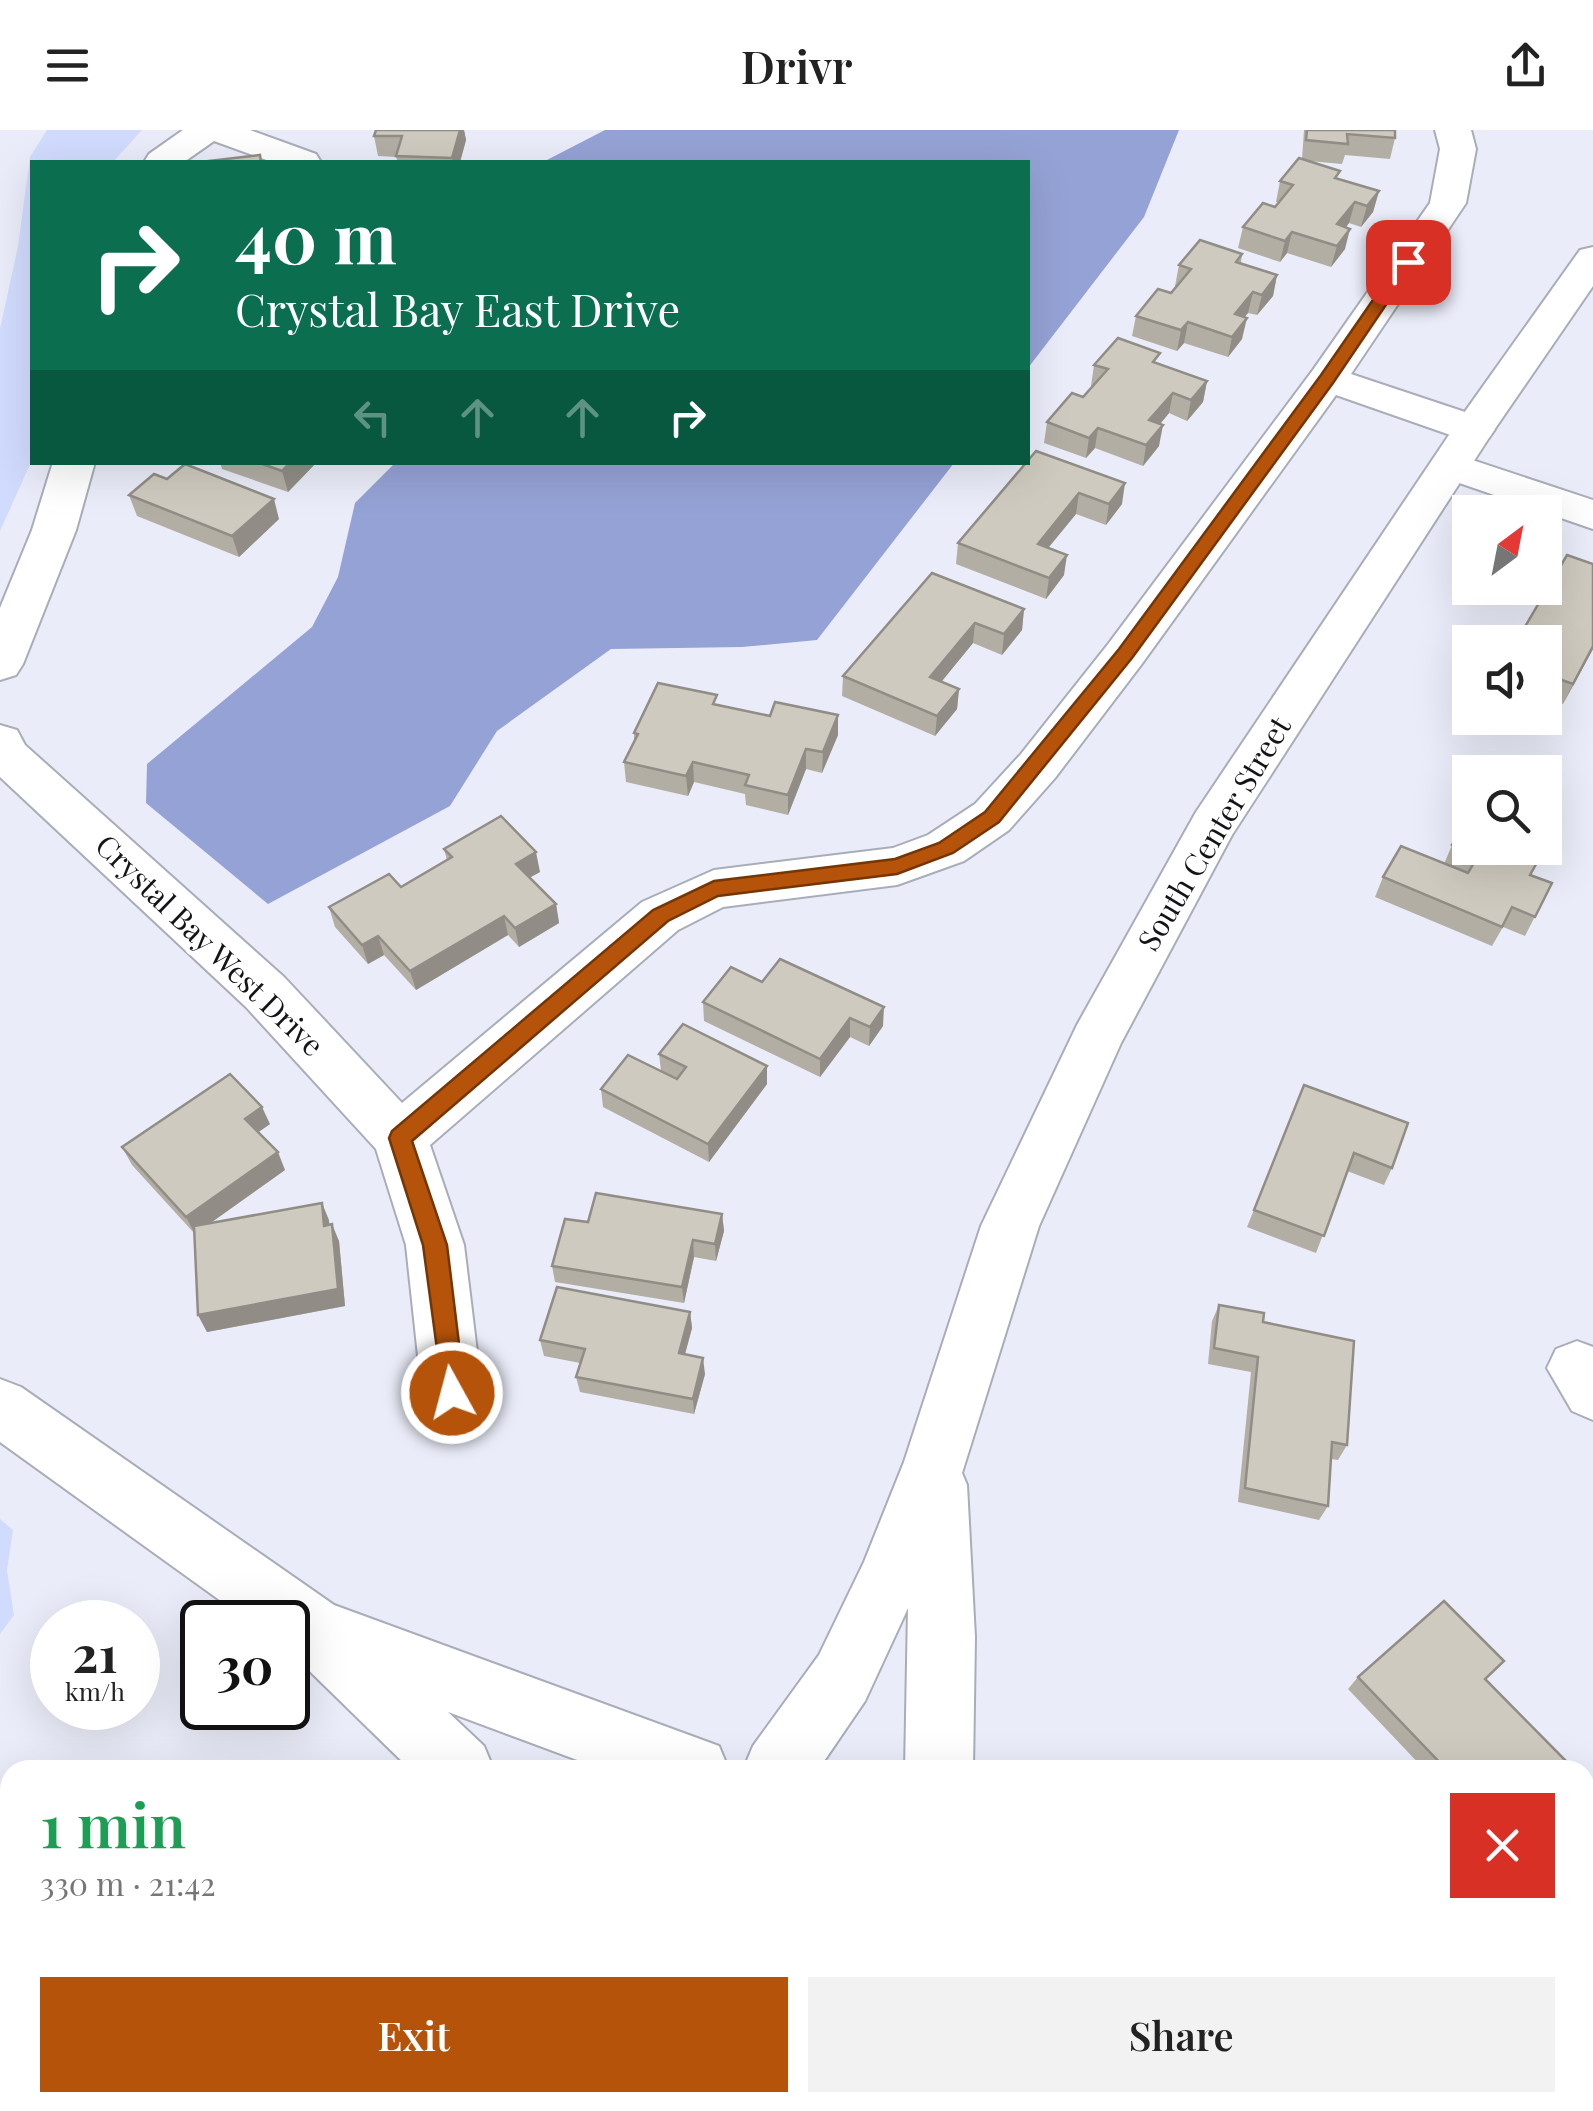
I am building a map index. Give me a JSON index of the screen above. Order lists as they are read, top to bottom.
{
  "streets": {
    "street": ["South Center Street", "Crystal Bay West Drive"]
  },
  "north": "top right",
  "page": {
    "header": "Drivr",
    "turn": ["40 m", "Crystal Bay East Drive"],
    "speed": "21 km/h",
    "limit": "30",
    "heading": ["1 min", "330 m · 21:42"],
    "buttons": ["Exit", "Share"]
  }
}
